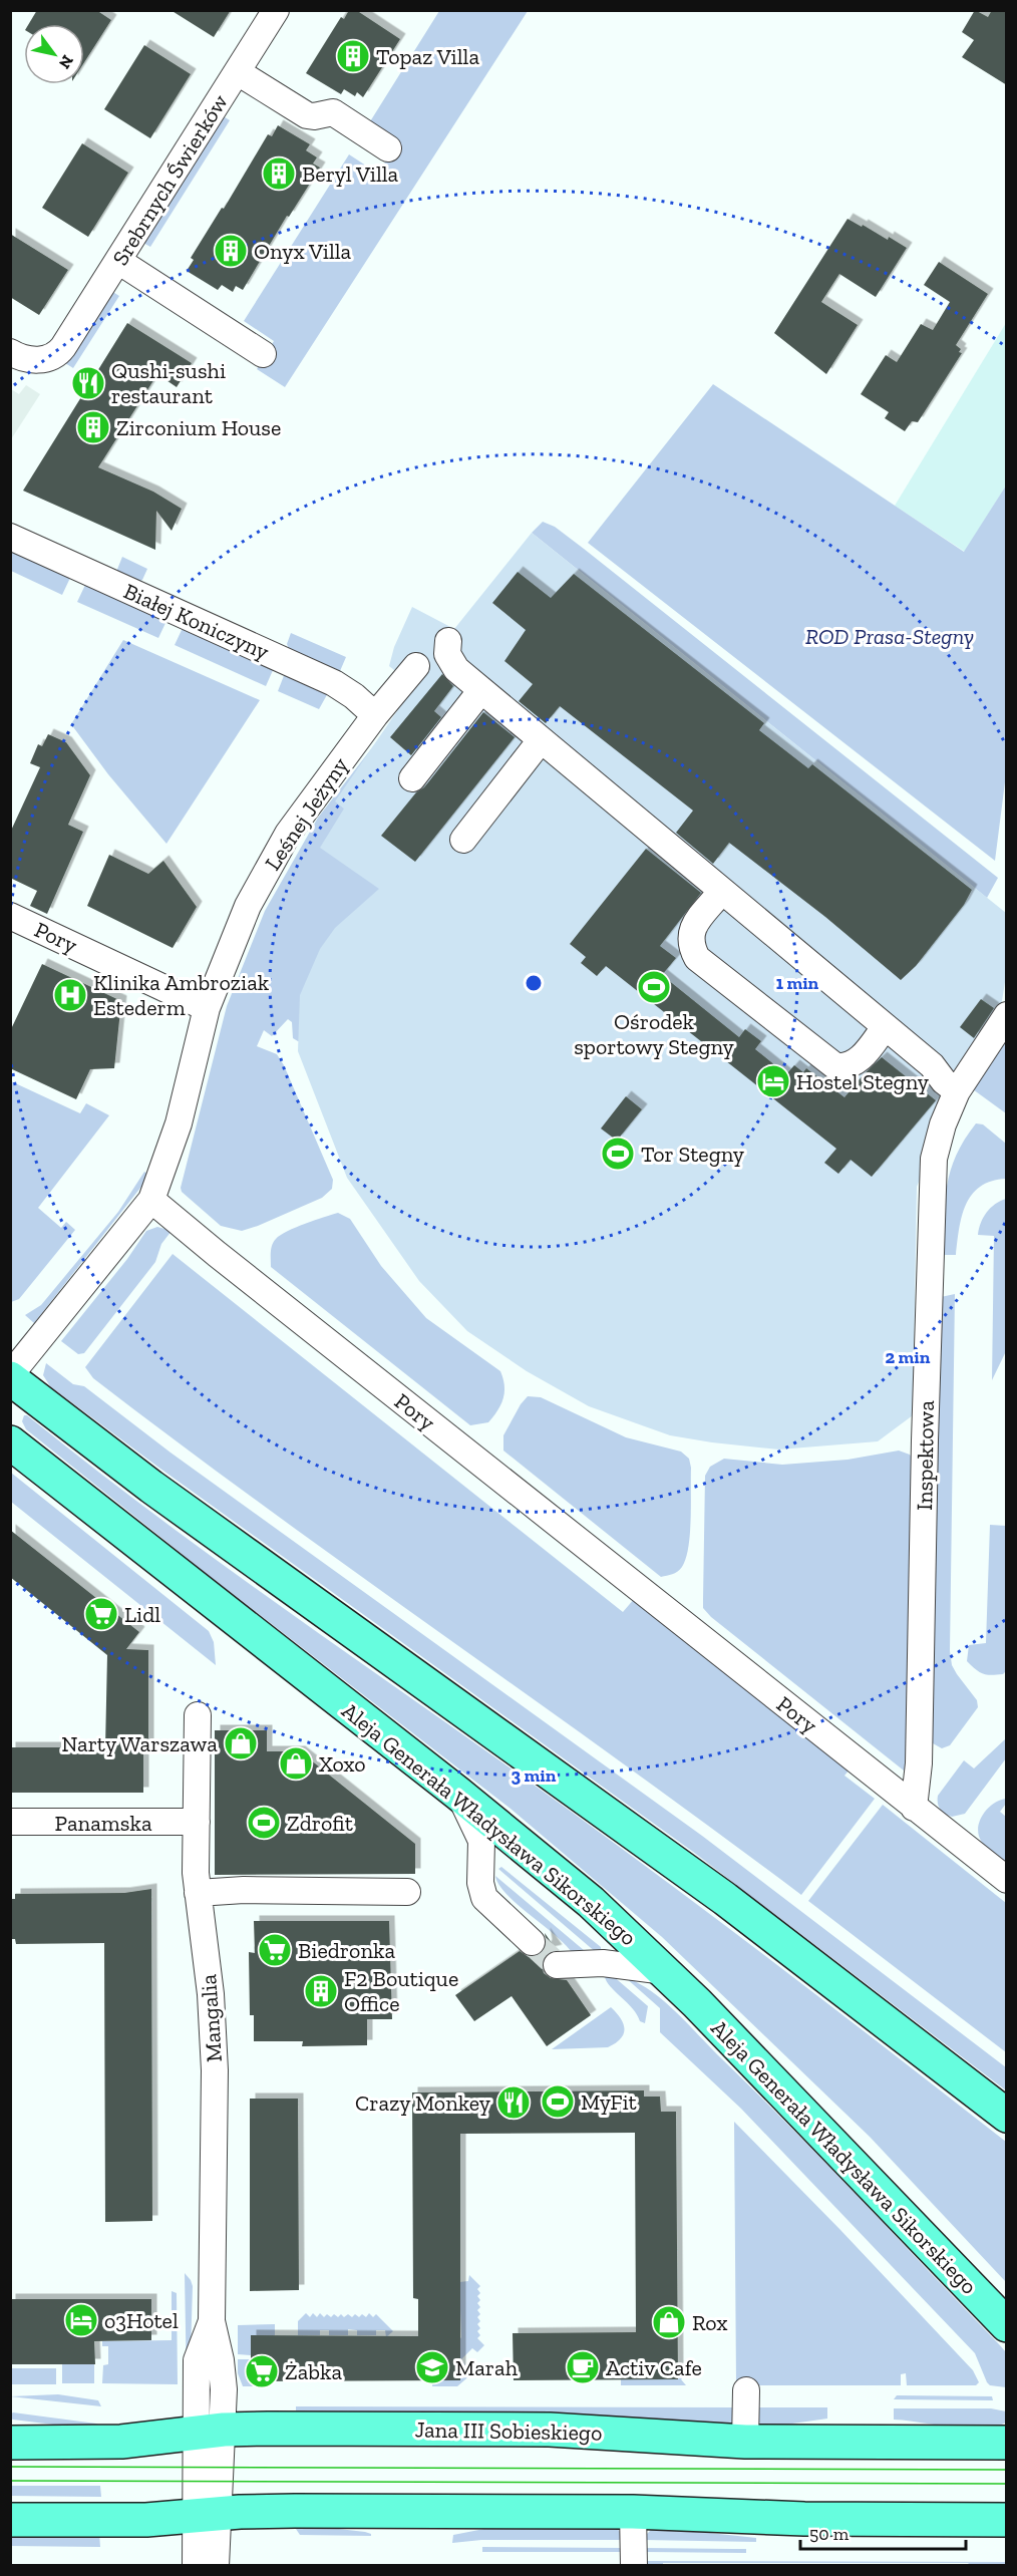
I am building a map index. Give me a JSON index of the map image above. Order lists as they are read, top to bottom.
{
  "streets": {
    "main road": ["Aleja Generała Władysława Sikorskiego", "Jana III Sobieskiego"],
    "street": [
      "Srebrnych Świerków",
      "Białej Koniczyny",
      "Leśnej Jeżyny",
      "Pory",
      "Inspektowa",
      "Panamska",
      "Mangalia"
    ]
  },
  "crossings": [
    ["Białej Koniczyny", "Leśnej Jeżyny"],
    ["Leśnej Jeżyny", "Pory"],
    ["Pory", "Inspektowa"],
    ["Panamska", "Mangalia"],
    ["Mangalia", "Jana III Sobieskiego"]
  ],
  "parks": ["ROD Prasa-Stegny"],
  "places": {
    "building": [
      "Topaz Villa",
      "Beryl Villa",
      "Onyx Villa",
      "Zirconium House",
      "F2 Boutique Office"
    ],
    "restaurant": ["Qushi-sushi restaurant", "Crazy Monkey"],
    "sports": [
      "Ośrodek sportowy Stegny",
      "Tor Stegny",
      "Zdrofit",
      "MyFit"
    ],
    "hospital": ["Klinika Ambroziak Estederm"],
    "hotel": ["Hostel Stegny", "o3Hotel"],
    "supermarket": ["Lidl", "Biedronka", "Żabka"],
    "shop": ["Narty Warszawa", "Xoxo", "Rox"],
    "school or university": ["Marah"],
    "cafe": ["Activ Cafe"]
  },
  "scale_bar": "50 m",
  "north": "bottom right",
  "rings": ["1 min", "2 min", "3 min"]
}
